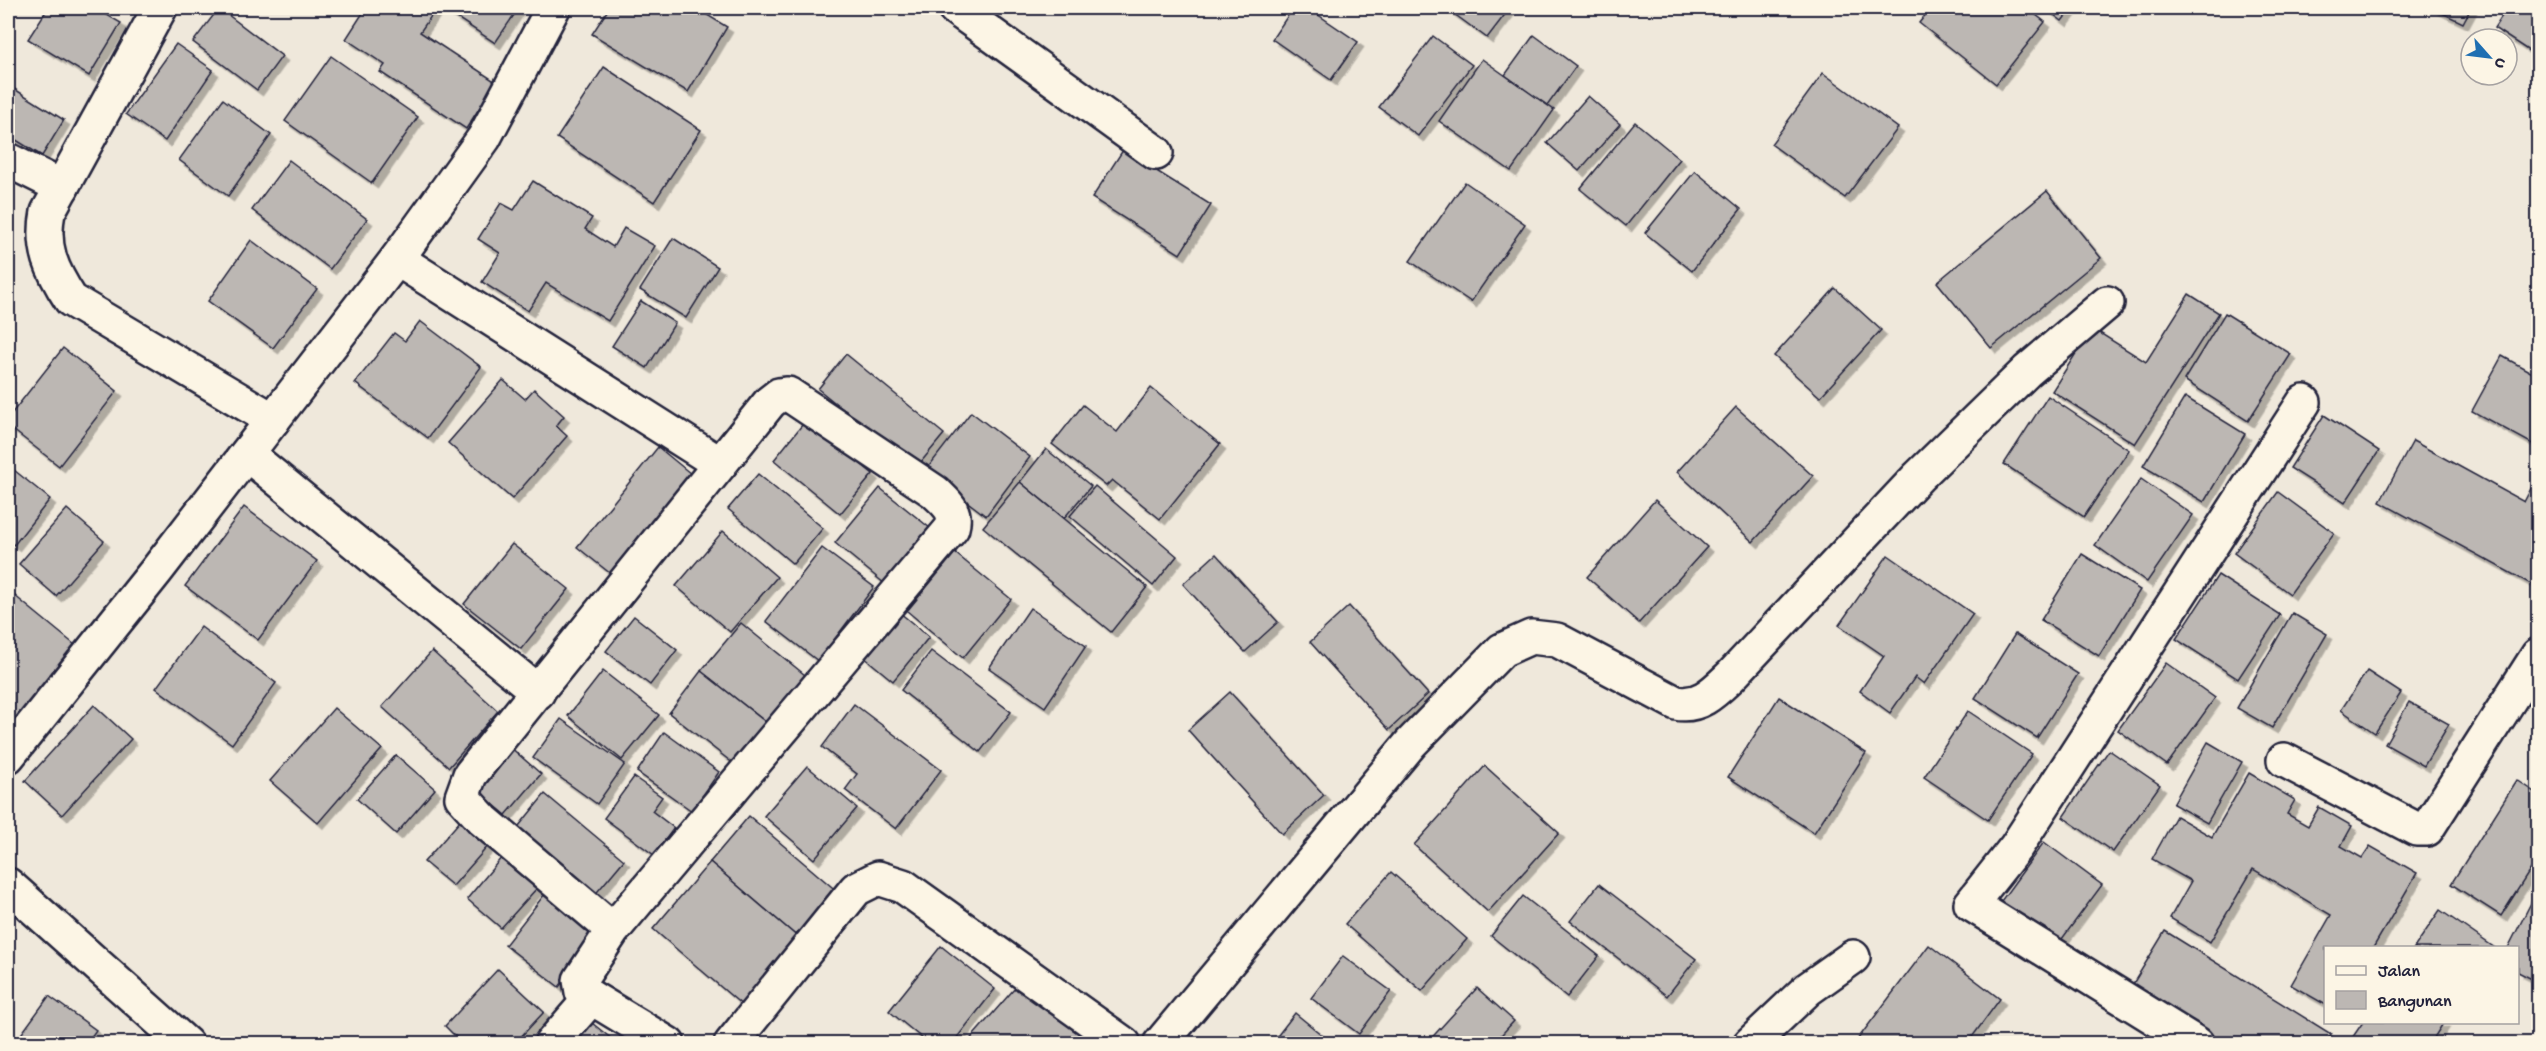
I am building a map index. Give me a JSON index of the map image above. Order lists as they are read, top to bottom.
{
  "legend": ["Jalan", "Bangunan"],
  "north": "bottom right"
}
